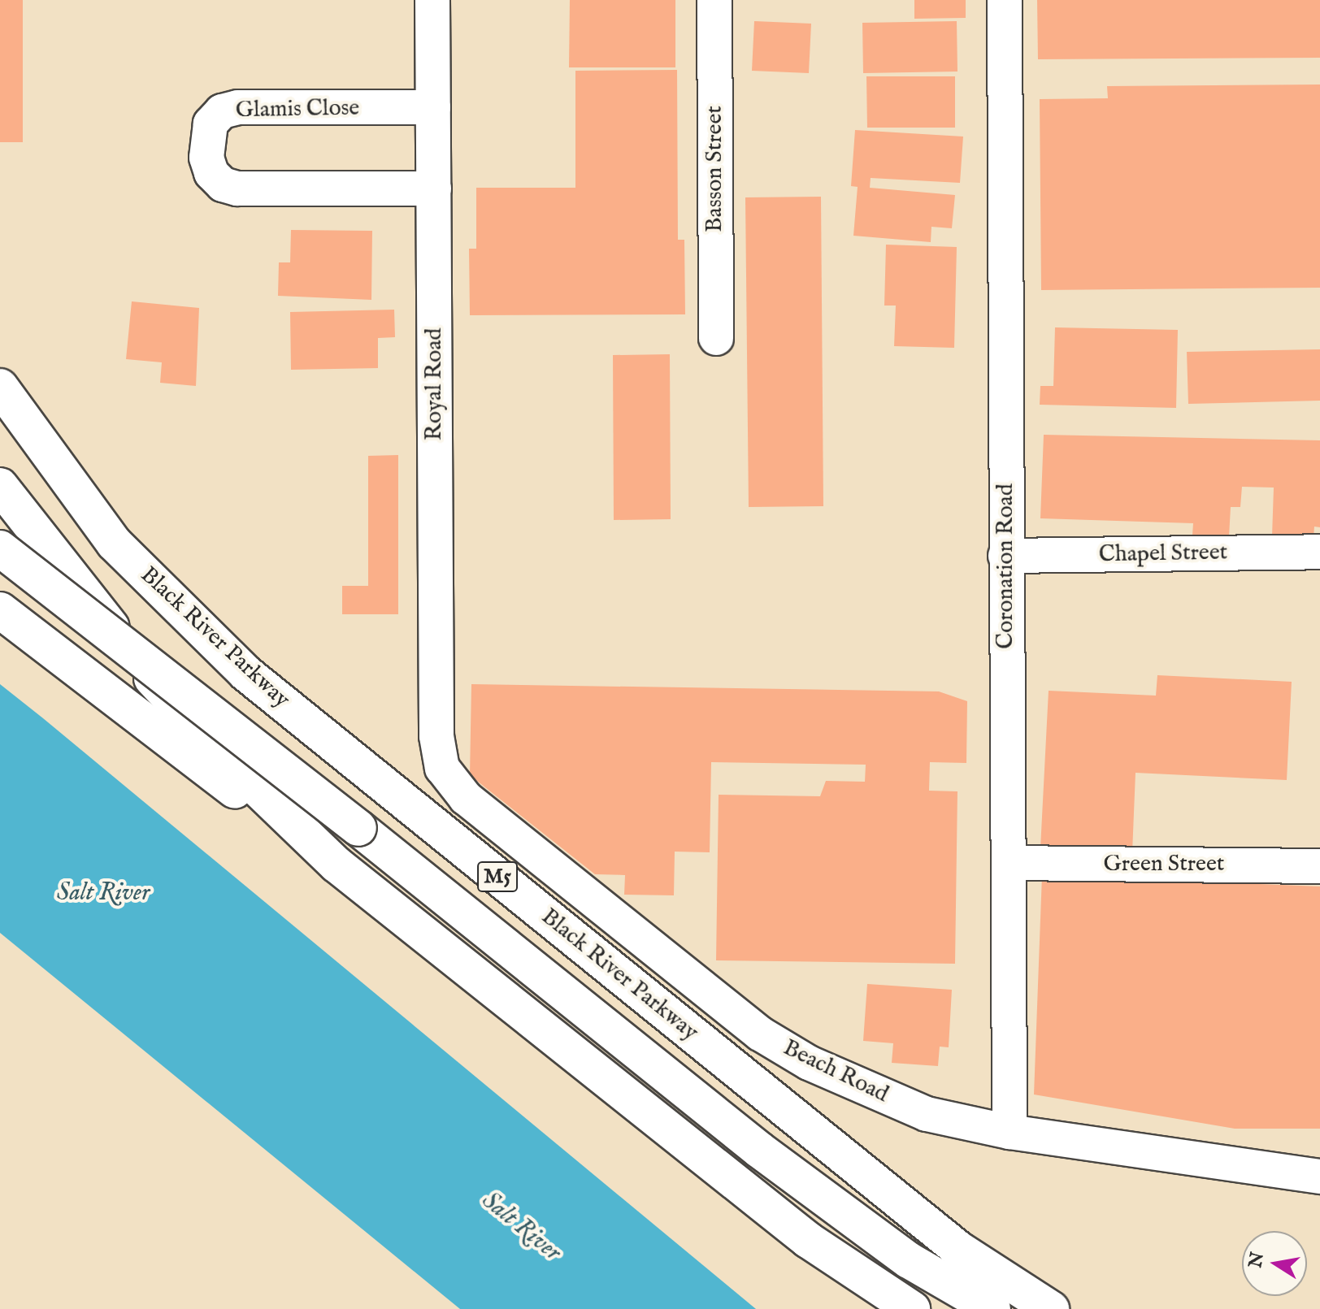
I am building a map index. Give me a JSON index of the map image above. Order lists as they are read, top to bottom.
{
  "streets": {
    "highway": ["Black River Parkway", "M5"],
    "street": [
      "Glamis Close",
      "Basson Street",
      "Royal Road",
      "Chapel Street",
      "Coronation Road",
      "Green Street",
      "Beach Road"
    ]
  },
  "crossings": [
    ["Glamis Close", "Royal Road"],
    ["Royal Road", "Beach Road"],
    ["Chapel Street", "Coronation Road"],
    ["Coronation Road", "Green Street"],
    ["Coronation Road", "Beach Road"]
  ],
  "water": ["Salt River"],
  "north": "left"
}
